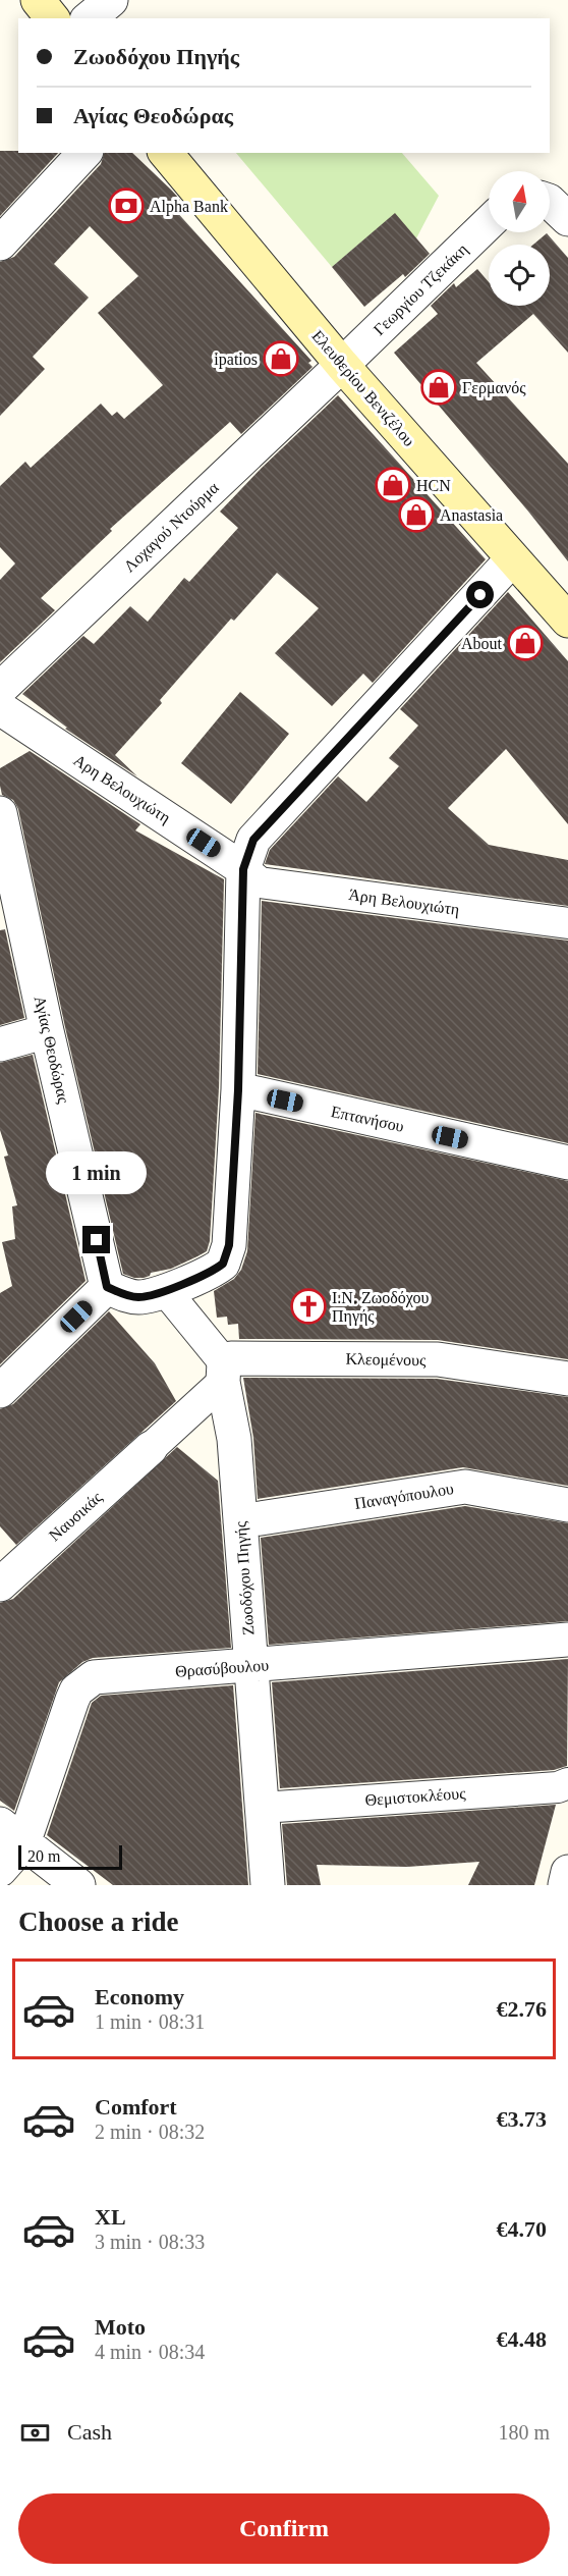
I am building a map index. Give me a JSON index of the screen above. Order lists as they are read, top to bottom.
{
  "streets": {
    "main road": ["Ελευθερίου Βενιζέλου"],
    "street": [
      "Γεωργίου Τζεκάκη",
      "Λοχαγού Ντούρμα",
      "Αρη Βελουχιώτη",
      "Άρη Βελουχιώτη",
      "Αγίας Θεοδώρας",
      "Επτανήσου",
      "Κλεομένους",
      "Παναγόπουλου",
      "Ναυσικάς",
      "Ζωοδόχου Πηγής",
      "Θρασύβουλου",
      "Θεμιστοκλέους"
    ]
  },
  "crossings": [
    ["Γεωργίου Τζεκάκη", "Ελευθερίου Βενιζέλου"],
    ["Γεωργίου Τζεκάκη", "Λοχαγού Ντούρμα"],
    ["Ελευθερίου Βενιζέλου", "Λοχαγού Ντούρμα"],
    ["Αρη Βελουχιώτη", "Άρη Βελουχιώτη"],
    ["Κλεομένους", "Ζωοδόχου Πηγής"],
    ["Παναγόπουλου", "Ζωοδόχου Πηγής"],
    ["Ζωοδόχου Πηγής", "Θρασύβουλου"],
    ["Ζωοδόχου Πηγής", "Θεμιστοκλέους"]
  ],
  "places": {
    "bank": ["Alpha Bank"],
    "shop": [
      "ipatios",
      "Γερμανός",
      "HCN",
      "Anastasia",
      "About"
    ],
    "church": ["Ι.Ν. Ζωοδόχου Πηγής"]
  },
  "scale_bar": "20 m",
  "north": "top",
  "page": {
    "banner": ["Ζωοδόχου Πηγής", "Αγίας Θεοδώρας"],
    "bubble": "1 min",
    "scale": "20 m",
    "heading": "Choose a ride",
    "list": [
      {
        "name": "Economy",
        "note": "1 min · 08:31",
        "value": "€2.76"
      },
      {
        "name": "Comfort",
        "note": "2 min · 08:32",
        "value": "€3.73"
      },
      {
        "name": "XL",
        "note": "3 min · 08:33",
        "value": "€4.70"
      },
      {
        "name": "Moto",
        "note": "4 min · 08:34",
        "value": "€4.48"
      }
    ],
    "pay": ["Cash", "180 m"],
    "buttons": "Confirm"
  }
}
